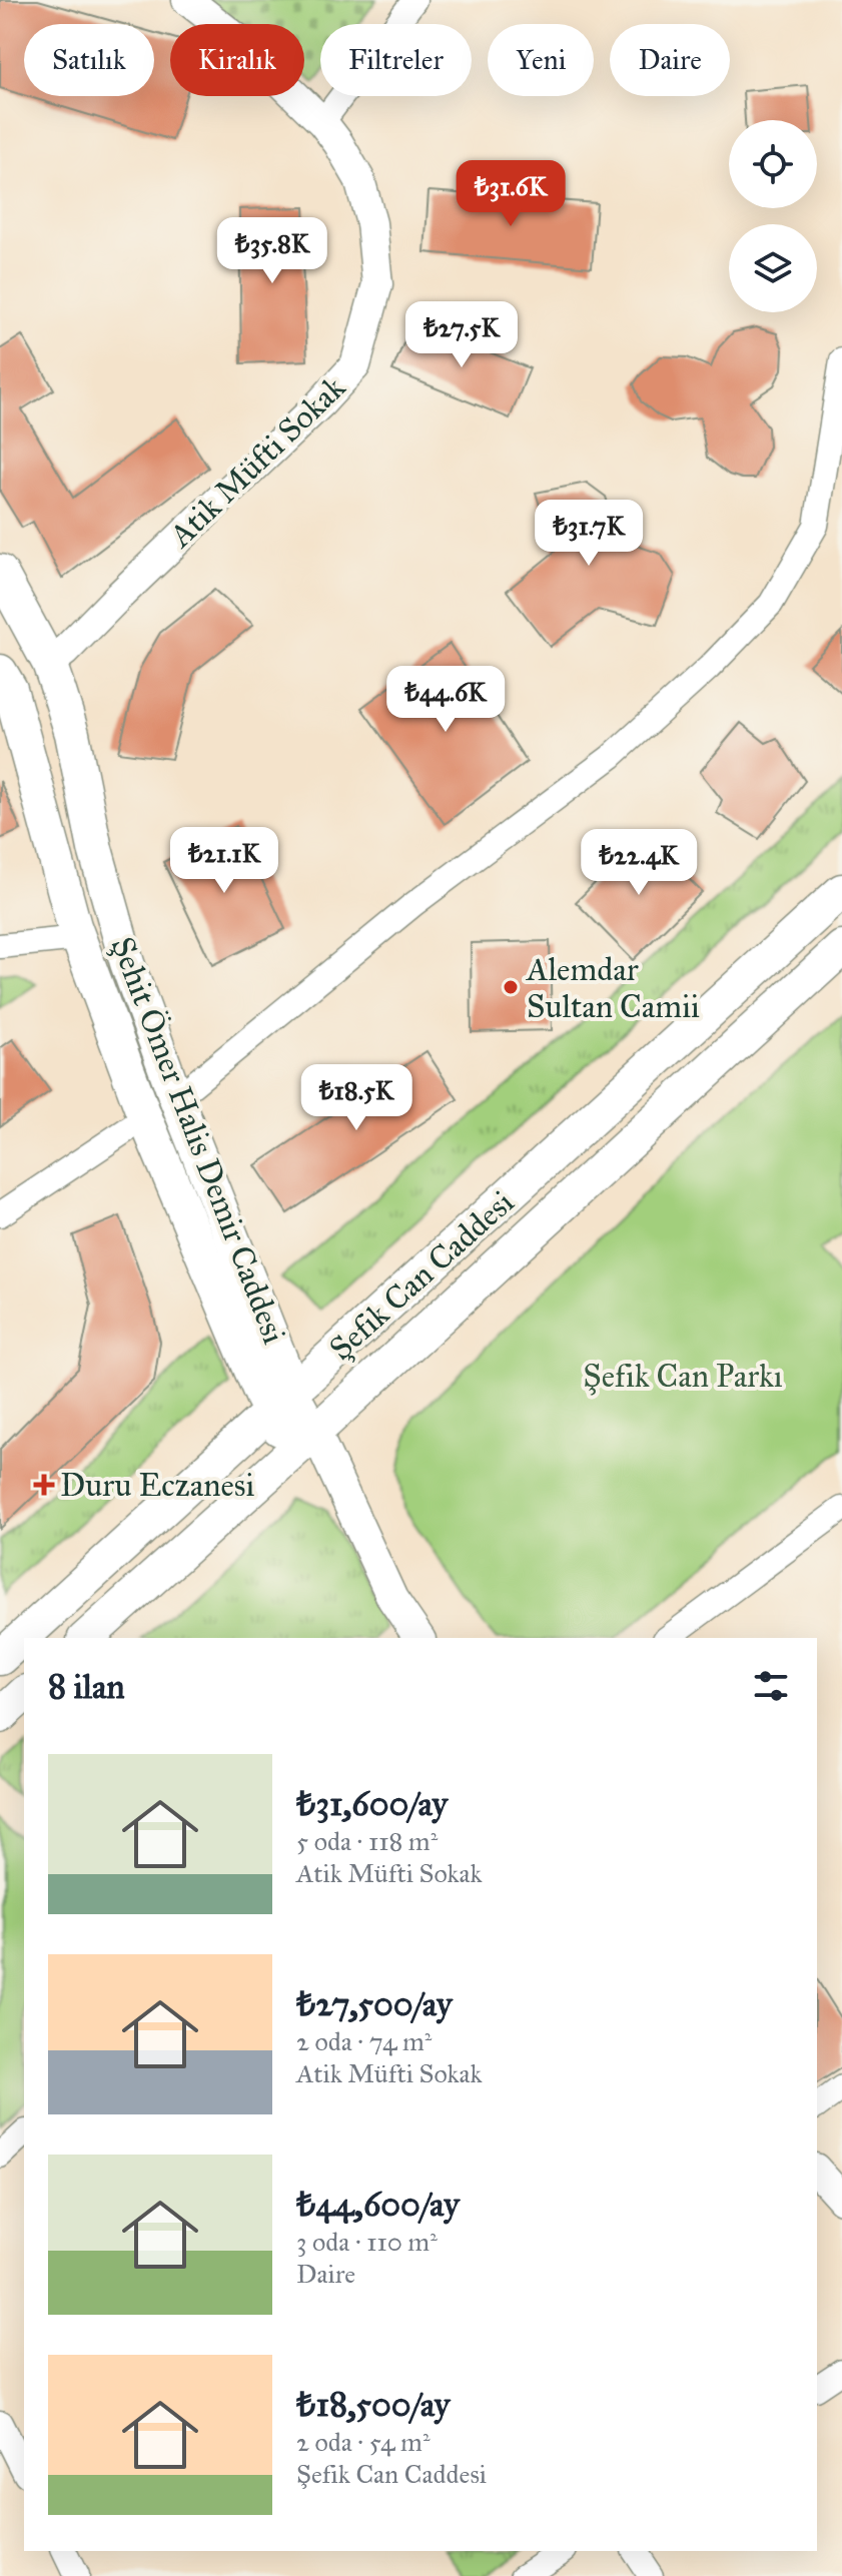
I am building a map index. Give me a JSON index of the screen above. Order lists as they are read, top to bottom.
{
  "streets": {
    "main road": ["Şehit Ömer Halis Demir Caddesi", "Şefik Can Caddesi"],
    "street": ["Atik Müfti Sokak"]
  },
  "crossings": [
    ["Atik Müfti Sokak", "Şehit Ömer Halis Demir Caddesi"],
    ["Şehit Ömer Halis Demir Caddesi", "Şefik Can Caddesi"]
  ],
  "parks": ["Şefik Can Parkı"],
  "places": {
    "other": ["Alemdar Sultan Camii"],
    "health": ["Duru Eczanesi"]
  },
  "page": {
    "chip": [
      "Satılık",
      "Kiralık",
      "Filtreler",
      "Yeni",
      "Daire"
    ],
    "price": [
      "₺31.6K",
      "₺35.8K",
      "₺27.5K",
      "₺31.7K",
      "₺44.6K",
      "₺21.1K",
      "₺22.4K",
      "₺18.5K"
    ],
    "heading": "8 ilan",
    "list": [
      {
        "name": "₺31,600/ay",
        "note": "5 oda · 118 m² · Atik Müfti Sokak"
      },
      {
        "name": "₺27,500/ay",
        "note": "2 oda · 74 m² · Atik Müfti Sokak"
      },
      {
        "name": "₺44,600/ay",
        "note": "3 oda · 110 m² · Daire"
      },
      {
        "name": "₺18,500/ay",
        "note": "2 oda · 54 m² · Şefik Can Caddesi"
      }
    ]
  }
}
